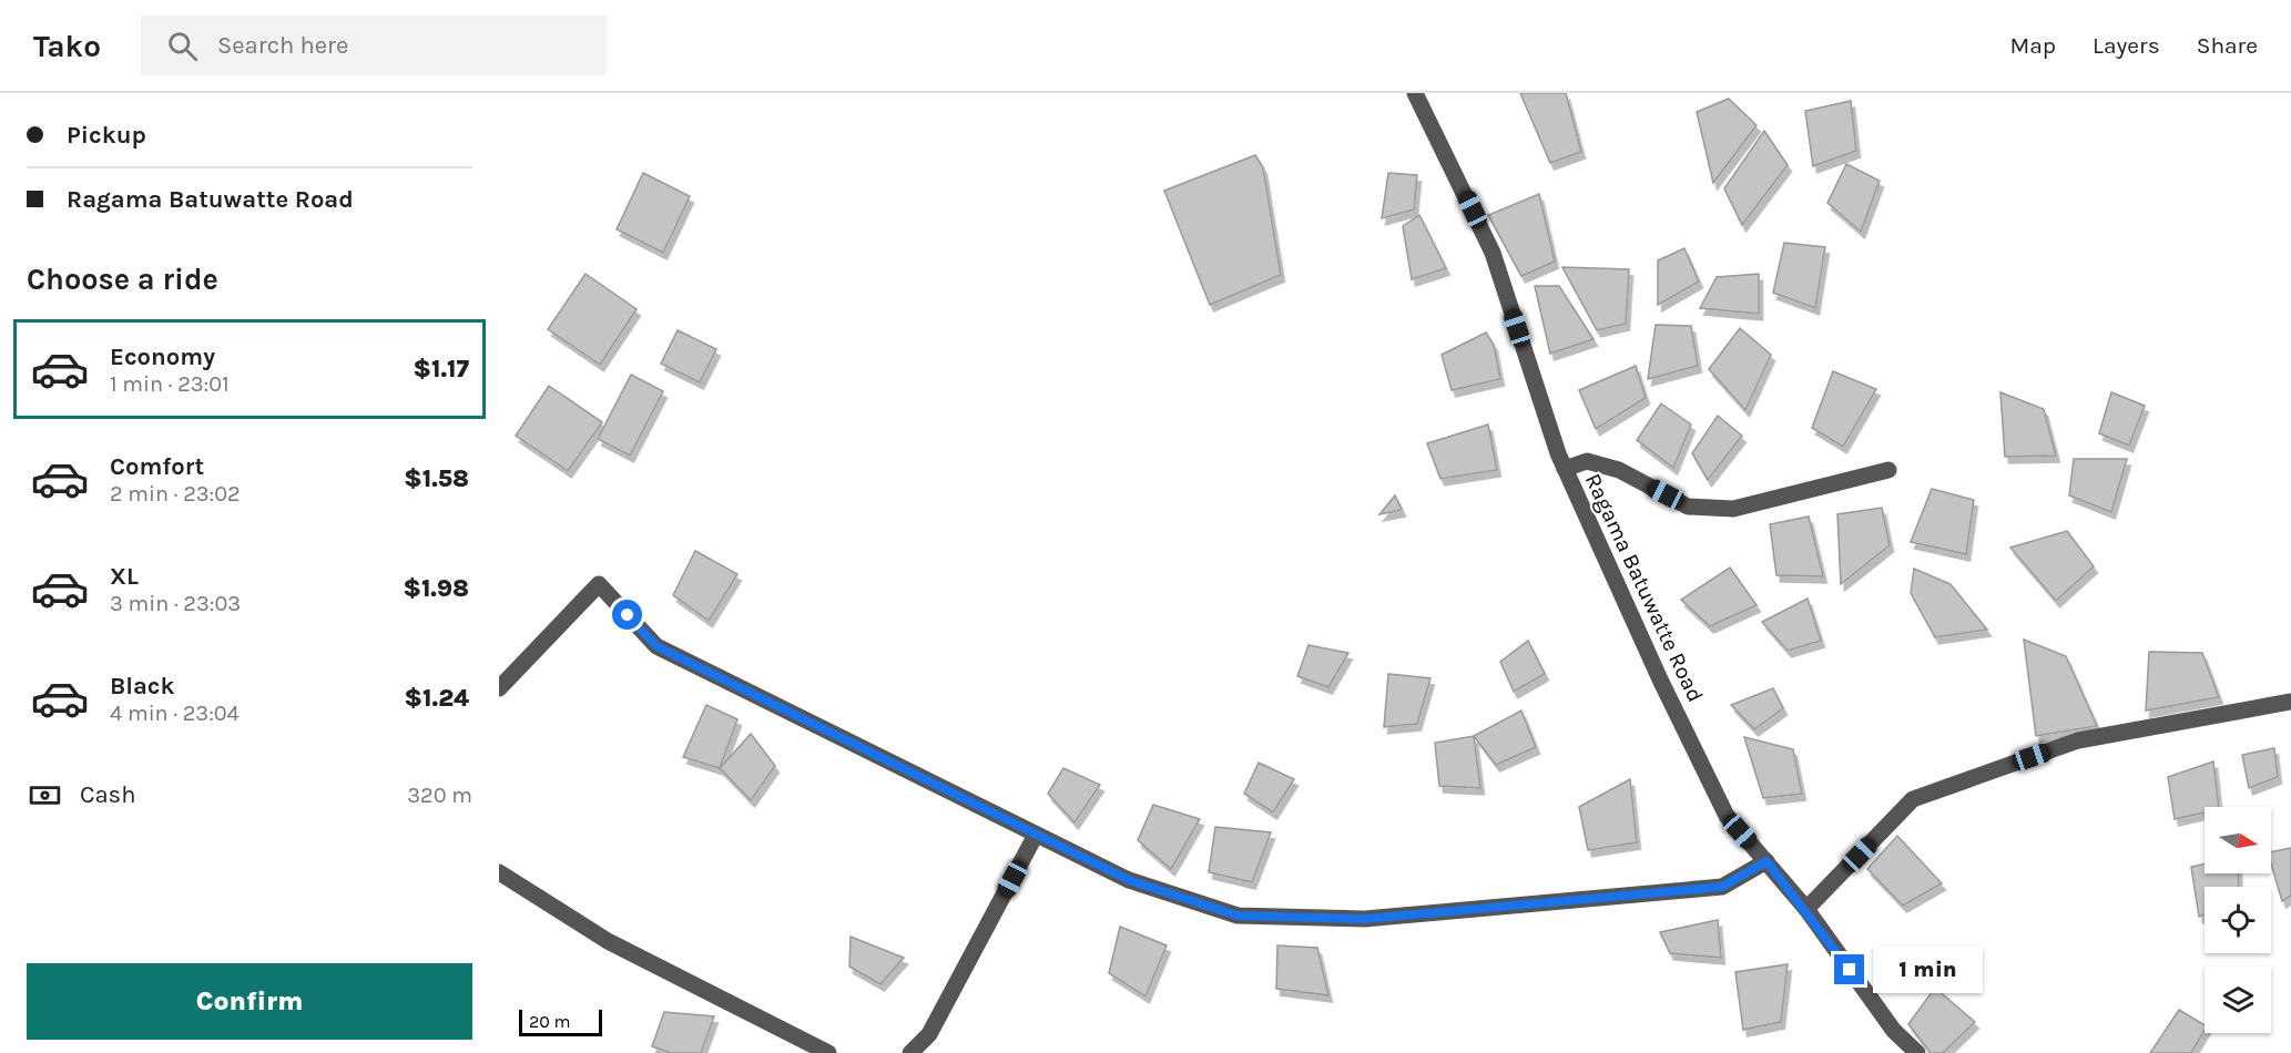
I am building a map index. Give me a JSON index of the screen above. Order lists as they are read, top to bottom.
{
  "streets": {
    "street": ["Ragama Batuwatte Road"]
  },
  "scale_bar": "20 m",
  "north": "right",
  "page": {
    "header": "Tako",
    "search": "Search here",
    "nav": ["Map", "Layers", "Share"],
    "banner": ["Pickup", "Ragama Batuwatte Road"],
    "heading": "Choose a ride",
    "list": [
      {
        "name": "Economy",
        "note": "1 min · 23:01",
        "value": "$1.17"
      },
      {
        "name": "Comfort",
        "note": "2 min · 23:02",
        "value": "$1.58"
      },
      {
        "name": "XL",
        "note": "3 min · 23:03",
        "value": "$1.98"
      },
      {
        "name": "Black",
        "note": "4 min · 23:04",
        "value": "$1.24"
      }
    ],
    "pay": ["Cash", "320 m"],
    "bubble": "1 min",
    "buttons": "Confirm",
    "scale": "20 m"
  }
}
